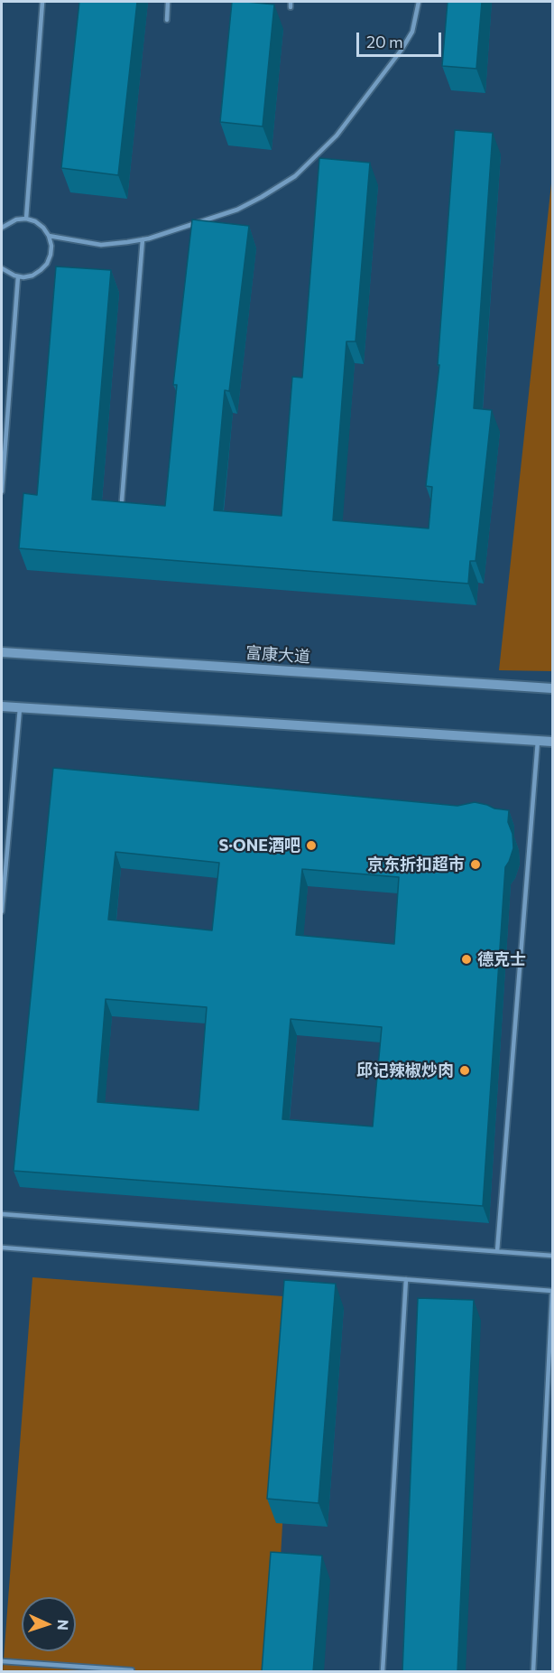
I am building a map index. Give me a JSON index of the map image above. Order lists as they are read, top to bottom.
{
  "streets": {
    "street": ["富康大道"]
  },
  "places": [
    "S·ONE酒吧",
    "京东折扣超市",
    "德克士",
    "邱记辣椒炒肉"
  ],
  "scale_bar": "20 m",
  "north": "right"
}
